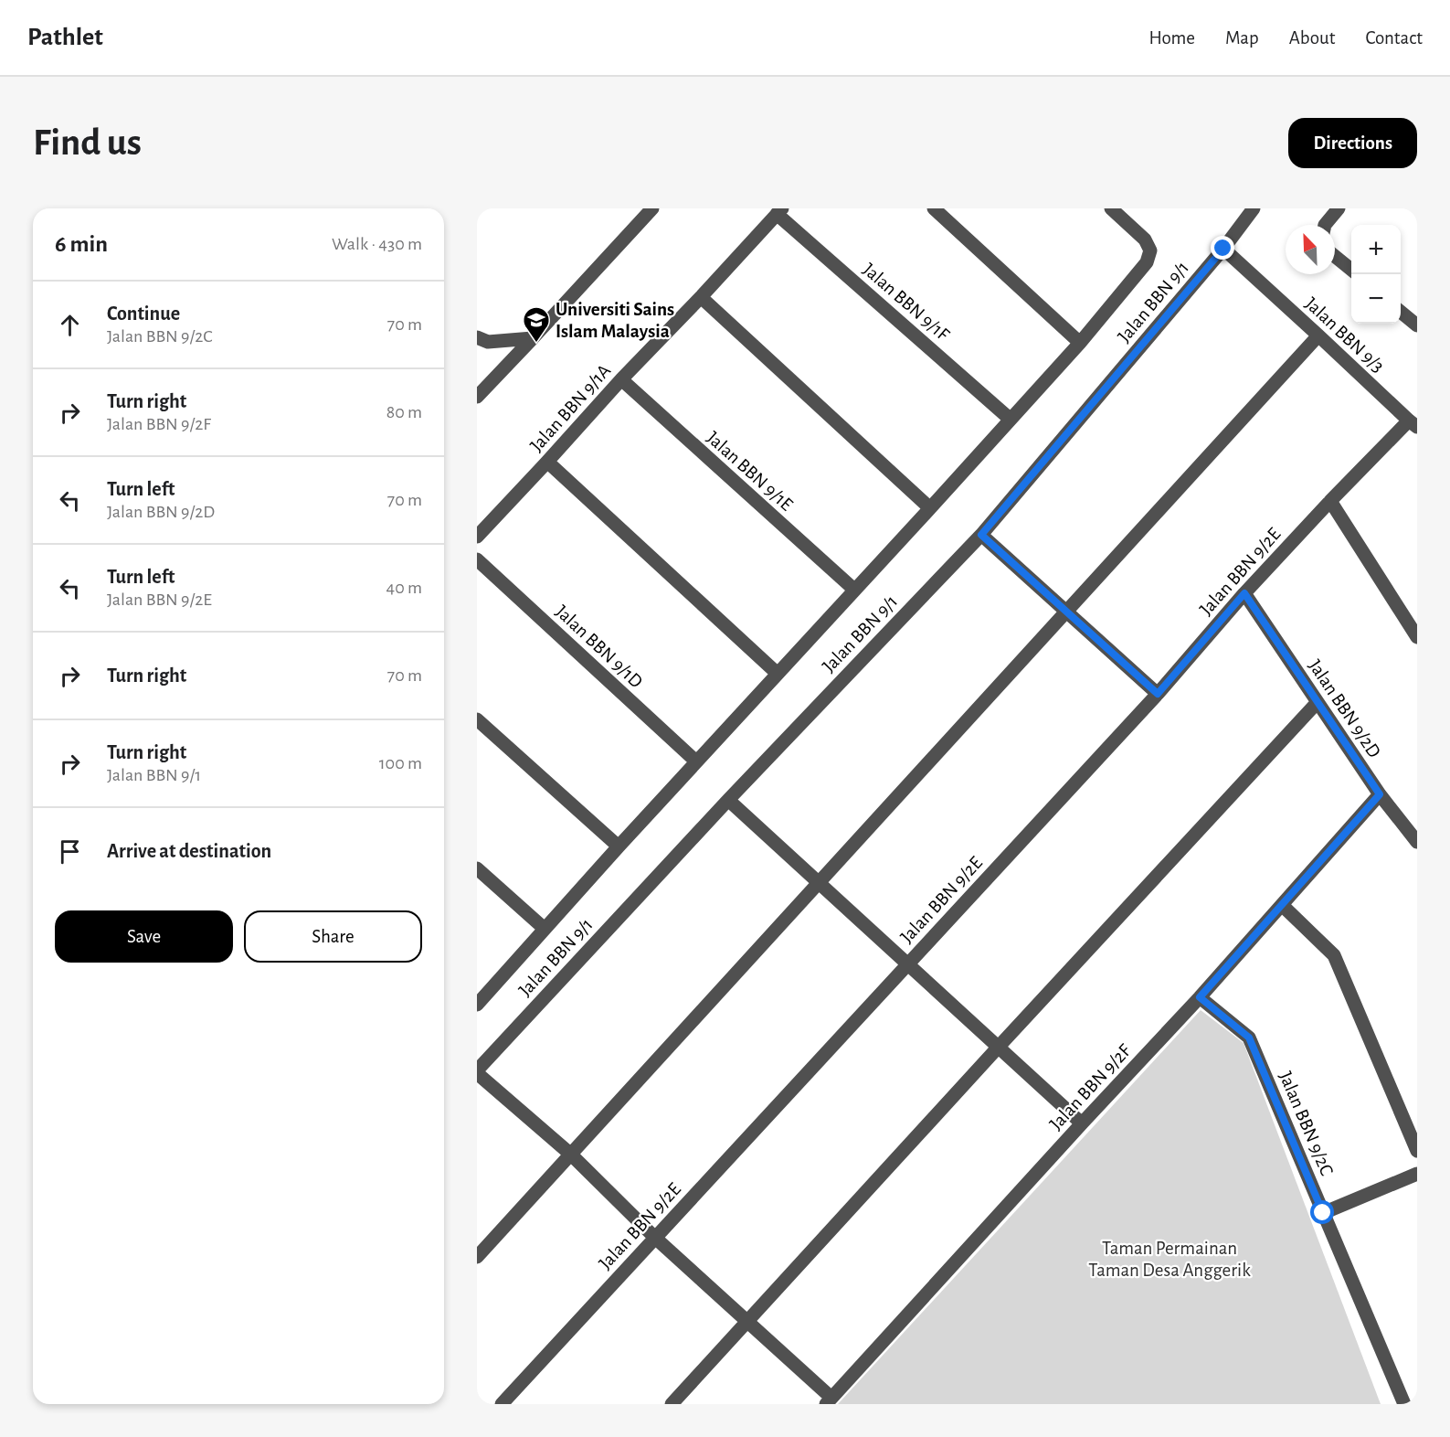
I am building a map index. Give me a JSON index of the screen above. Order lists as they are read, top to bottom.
{
  "streets": {
    "street": [
      "Jalan BBN 9/1F",
      "Jalan BBN 9/1",
      "Jalan BBN 9/3",
      "Jalan BBN 9/1A",
      "Jalan BBN 9/1E",
      "Jalan BBN 9/2E",
      "Jalan BBN 9/1D",
      "Jalan BBN 9/2D",
      "Jalan BBN 9/2F",
      "Jalan BBN 9/2C"
    ]
  },
  "crossings": [
    ["Jalan BBN 9/1F", "Jalan BBN 9/1A"],
    ["Jalan BBN 9/1", "Jalan BBN 9/3"],
    ["Jalan BBN 9/3", "Jalan BBN 9/2E"],
    ["Jalan BBN 9/1A", "Jalan BBN 9/1E"],
    ["Jalan BBN 9/2E", "Jalan BBN 9/2D"],
    ["Jalan BBN 9/2D", "Jalan BBN 9/2F"],
    ["Jalan BBN 9/2F", "Jalan BBN 9/2C"]
  ],
  "parks": ["Taman Permainan Taman Desa Anggerik"],
  "places": {
    "school or university": ["Universiti Sains Islam Malaysia"]
  },
  "north": "top left",
  "page": {
    "header": "Pathlet",
    "nav": [
      "Home",
      "Map",
      "About",
      "Contact"
    ],
    "buttons": [
      "Directions",
      ["Save", "Share"]
    ],
    "title": "Find us",
    "heading": ["6 min", "Walk · 430 m"],
    "map_buttons": ["+", "−"],
    "list": [
      ["Continue", "Jalan BBN 9/2C", "70 m"],
      ["Turn right", "Jalan BBN 9/2F", "80 m"],
      ["Turn left", "Jalan BBN 9/2D", "70 m"],
      ["Turn left", "Jalan BBN 9/2E", "40 m"],
      ["Turn right", "70 m"],
      ["Turn right", "Jalan BBN 9/1", "100 m"],
      "Arrive at destination"
    ]
  }
}
